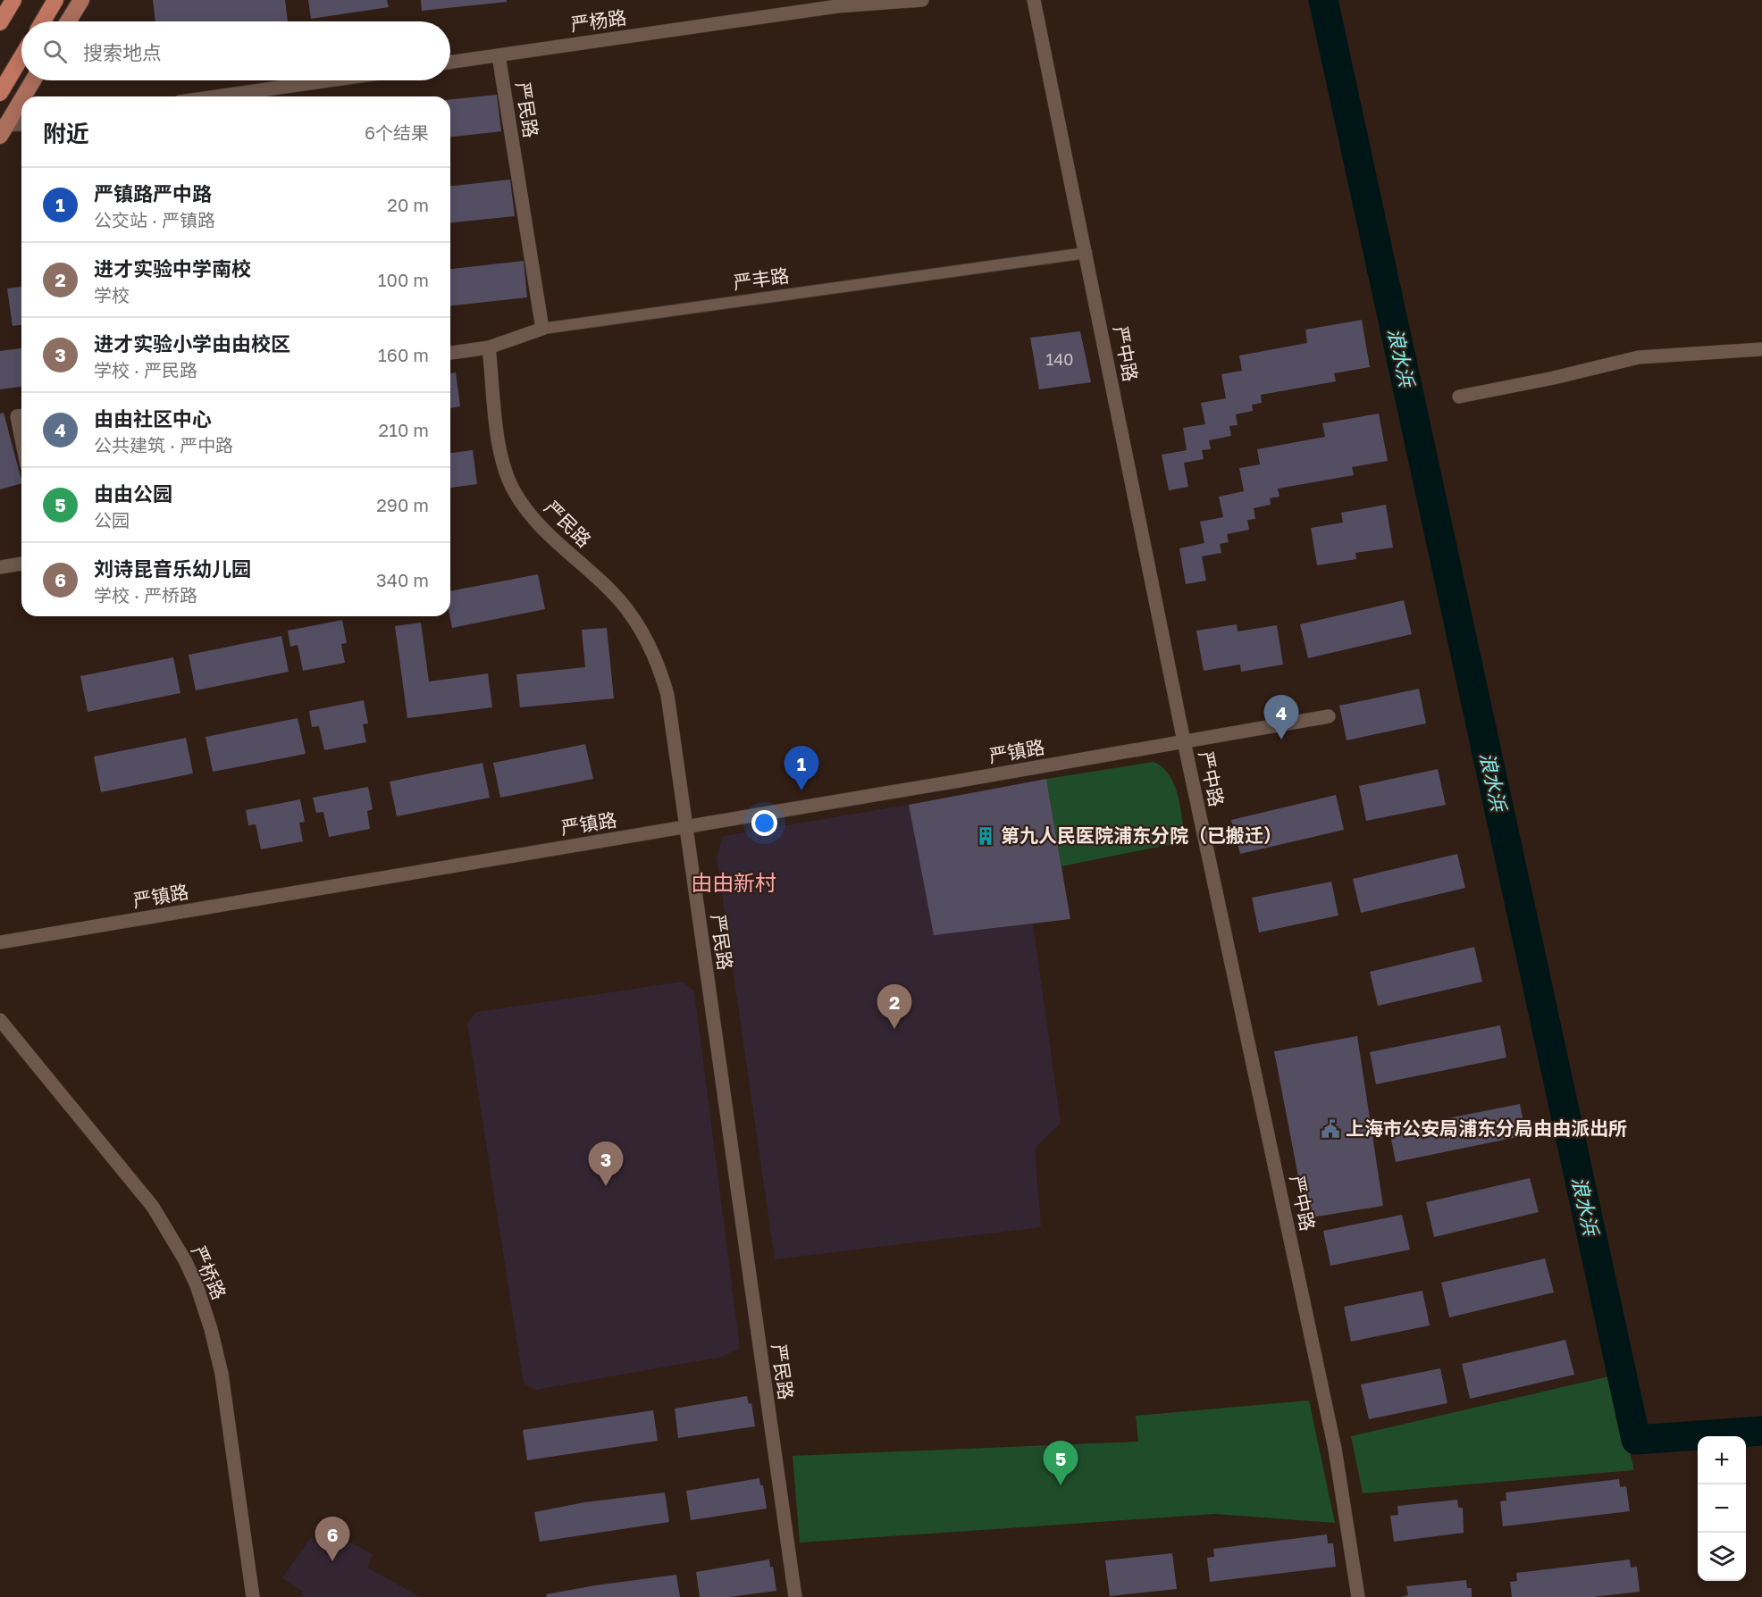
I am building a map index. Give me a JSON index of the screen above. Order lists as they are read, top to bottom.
{
  "streets": {
    "street": [
      "严杨路",
      "严民路",
      "严丰路",
      "严中路",
      "严镇路",
      "严桥路"
    ]
  },
  "crossings": [
    ["严杨路", "严民路"],
    ["严民路", "严丰路"],
    ["严民路", "严镇路"],
    ["严丰路", "严中路"],
    ["严中路", "严镇路"]
  ],
  "districts": ["由由新村"],
  "water": ["浪水浜"],
  "places": {
    "building": ["第九人民医院浦东分院（已搬迁）"],
    "public building": ["上海市公安局浦东分局由由派出所"]
  },
  "house_numbers": ["140"],
  "page": {
    "search": "搜索地点",
    "heading": ["附近", "6个结果"],
    "list": [
      {
        "mark": "1",
        "name": "严镇路严中路",
        "note": "公交站 · 严镇路",
        "value": "20 m"
      },
      {
        "mark": "2",
        "name": "进才实验中学南校",
        "note": "学校",
        "value": "100 m"
      },
      {
        "mark": "3",
        "name": "进才实验小学由由校区",
        "note": "学校 · 严民路",
        "value": "160 m"
      },
      {
        "mark": "4",
        "name": "由由社区中心",
        "note": "公共建筑 · 严中路",
        "value": "210 m"
      },
      {
        "mark": "5",
        "name": "由由公园",
        "note": "公园",
        "value": "290 m"
      },
      {
        "mark": "6",
        "name": "刘诗昆音乐幼儿园",
        "note": "学校 · 严桥路",
        "value": "340 m"
      }
    ],
    "pins": [
      "4",
      "1",
      "2",
      "3",
      "5",
      "6"
    ],
    "map_buttons": ["+", "−"]
  }
}
